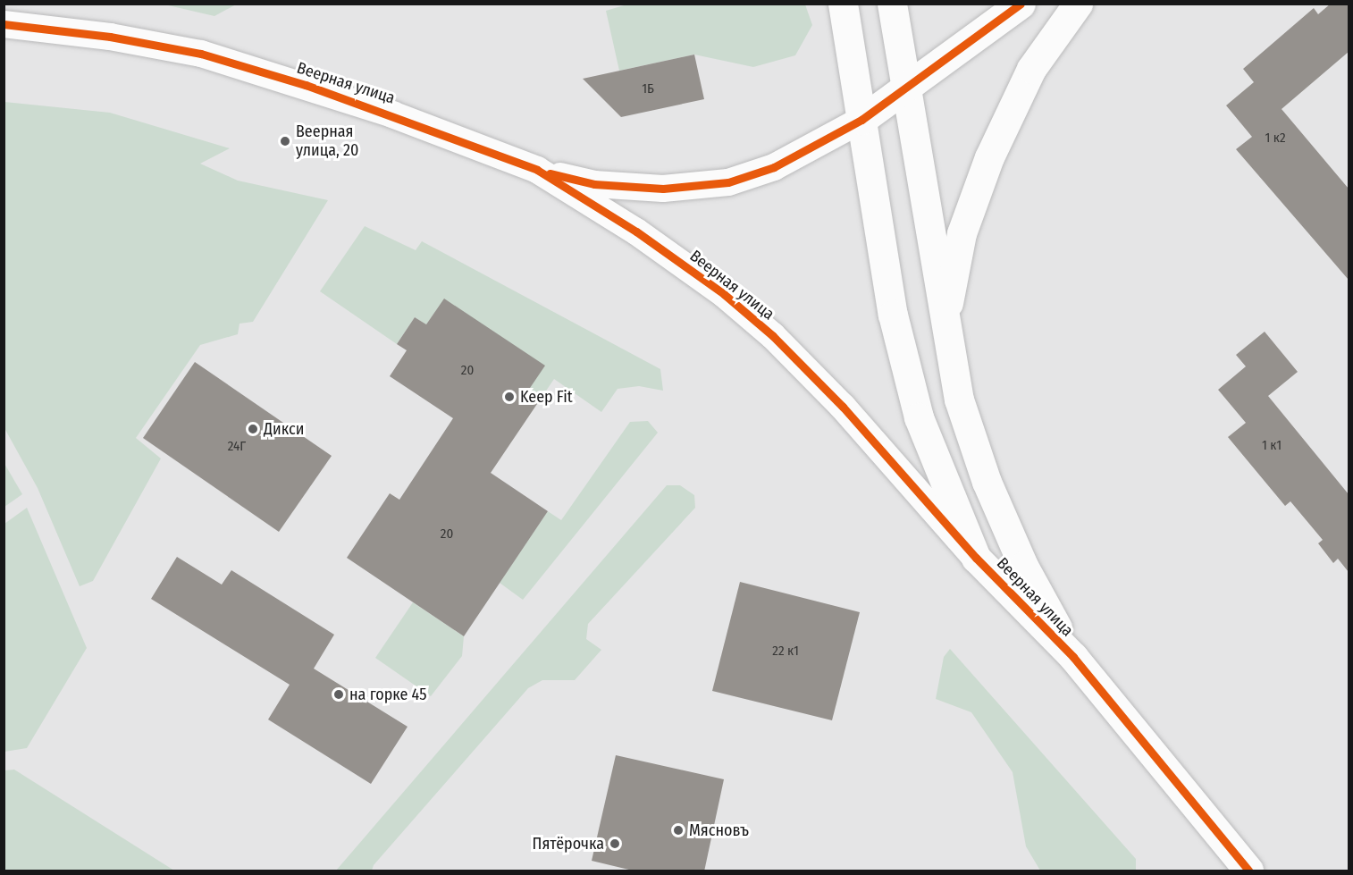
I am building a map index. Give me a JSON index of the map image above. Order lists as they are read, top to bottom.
{
  "streets": {
    "street": ["Веерная улица"]
  },
  "places": [
    "Веерная улица, 20",
    "Keep Fit",
    "Дикси",
    "на горке 45",
    "Мясновъ",
    "Пятёрочка"
  ],
  "house_numbers": [
    "1Б",
    "1 к2",
    "20",
    "1 к1",
    "24Г",
    "20",
    "22 к1"
  ]
}
